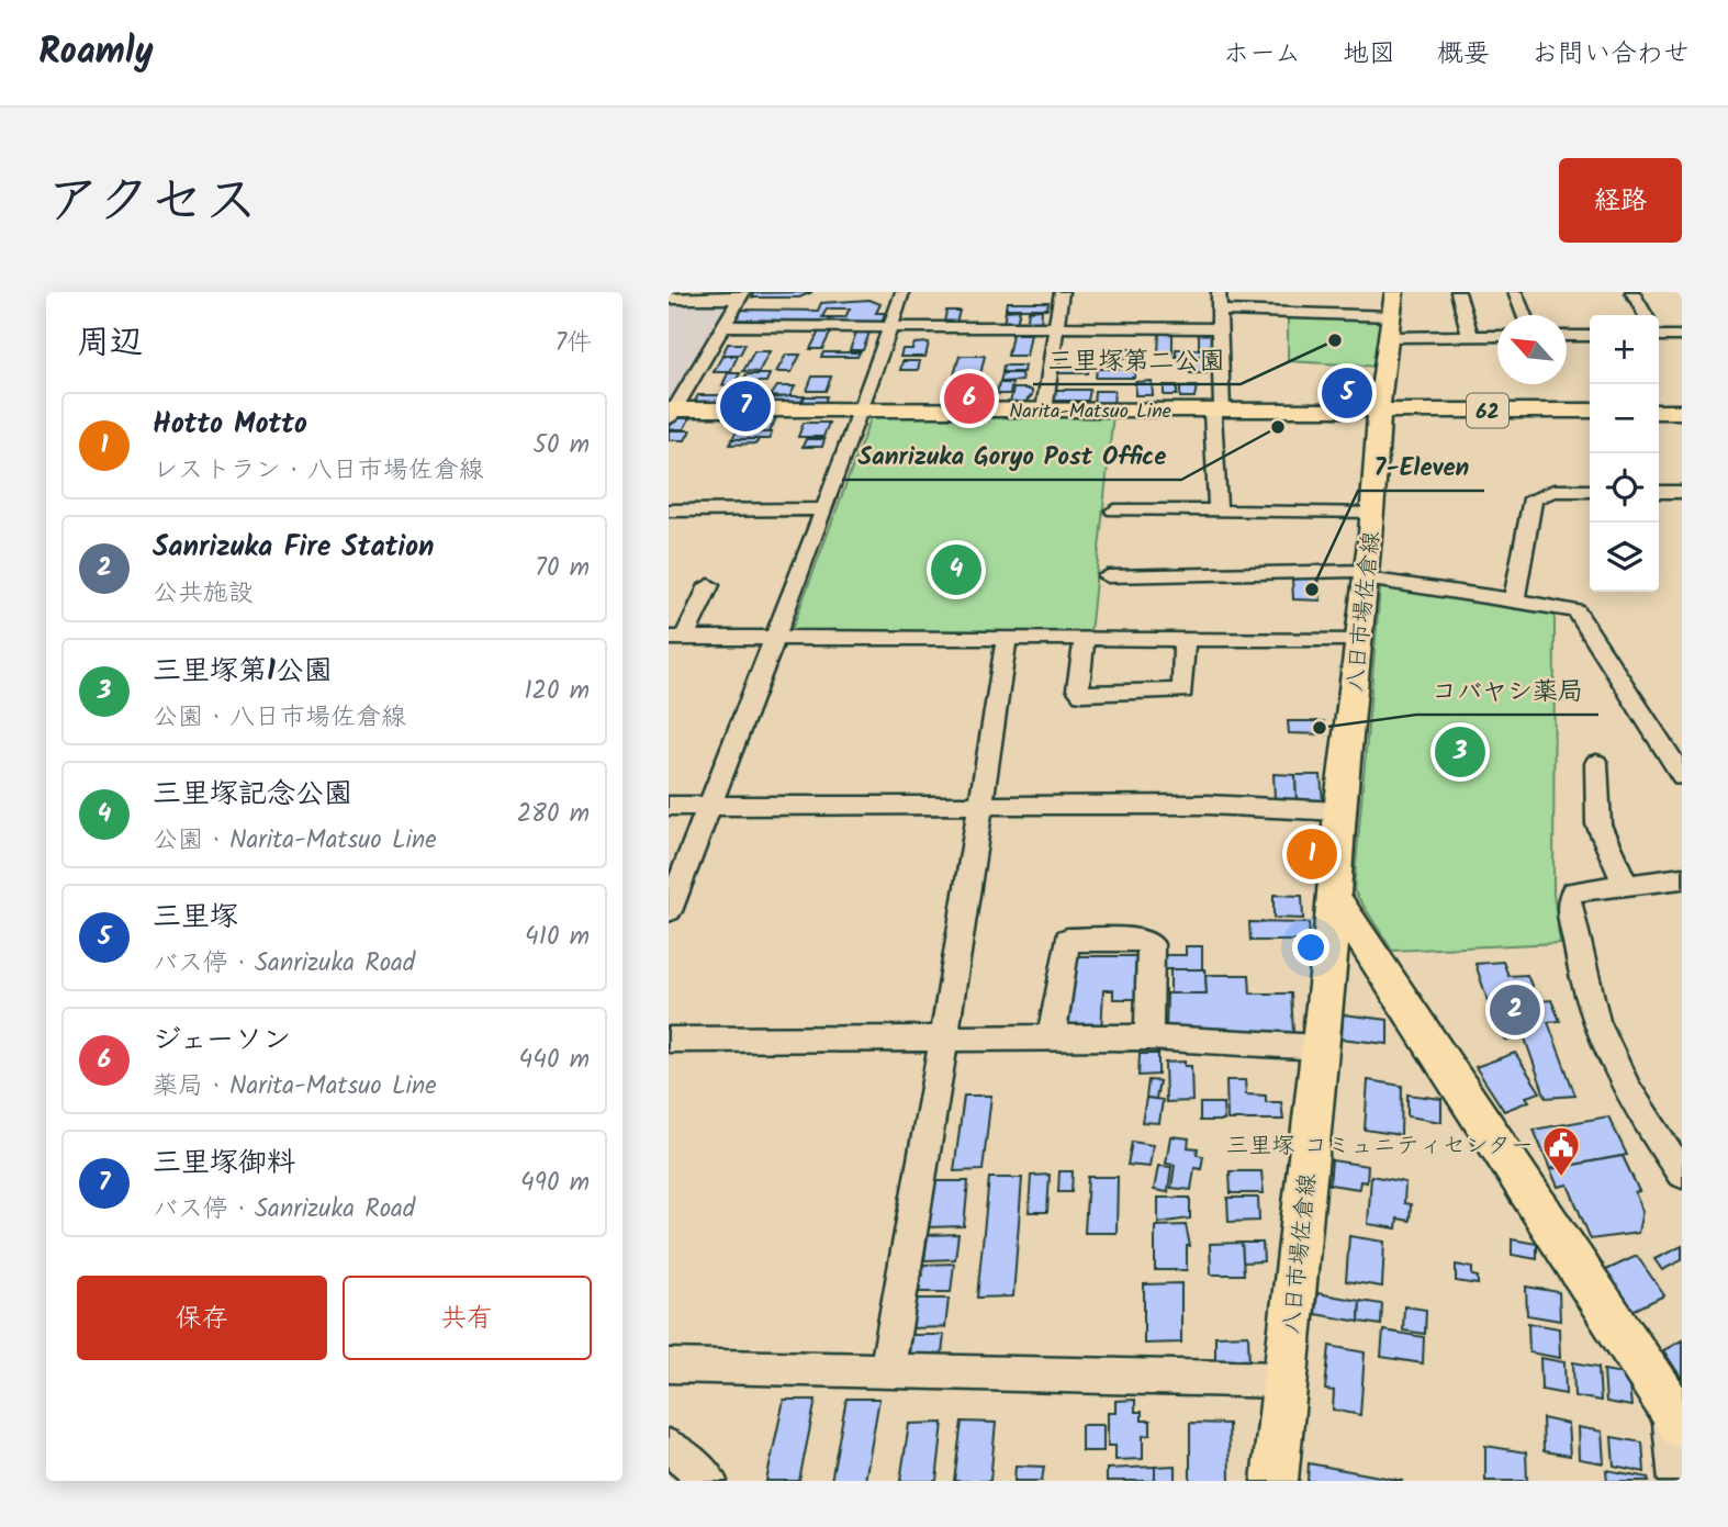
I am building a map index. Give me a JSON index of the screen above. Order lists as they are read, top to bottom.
{
  "streets": {
    "main road": ["Narita-Matsuo Line", "62", "八日市場佐倉線"]
  },
  "crossings": [
    ["Narita-Matsuo Line", "62"],
    ["Narita-Matsuo Line", "八日市場佐倉線"],
    ["62", "八日市場佐倉線"]
  ],
  "places": {
    "other": [
      "三里塚第二公園",
      "Sanrizuka Goryo Post Office",
      "7-Eleven",
      "コバヤシ薬局"
    ],
    "public building": ["三里塚 コミュニティセンター"]
  },
  "north": "top left",
  "page": {
    "header": "Roamly",
    "nav": [
      "ホーム",
      "地図",
      "概要",
      "お問い合わせ"
    ],
    "title": "アクセス",
    "buttons": [
      "経路",
      ["保存", "共有"]
    ],
    "heading": ["周辺", "7件"],
    "map_buttons": ["+", "−"],
    "pins": [
      "5",
      "6",
      "7",
      "4",
      "3",
      "1",
      "2"
    ],
    "list": [
      {
        "mark": "1",
        "name": "Hotto Motto",
        "note": "レストラン · 八日市場佐倉線",
        "value": "50 m"
      },
      {
        "mark": "2",
        "name": "Sanrizuka Fire Station",
        "note": "公共施設",
        "value": "70 m"
      },
      {
        "mark": "3",
        "name": "三里塚第1公園",
        "note": "公園 · 八日市場佐倉線",
        "value": "120 m"
      },
      {
        "mark": "4",
        "name": "三里塚記念公園",
        "note": "公園 · Narita-Matsuo Line",
        "value": "280 m"
      },
      {
        "mark": "5",
        "name": "三里塚",
        "note": "バス停 · Sanrizuka Road",
        "value": "410 m"
      },
      {
        "mark": "6",
        "name": "ジェーソン",
        "note": "薬局 · Narita-Matsuo Line",
        "value": "440 m"
      },
      {
        "mark": "7",
        "name": "三里塚御料",
        "note": "バス停 · Sanrizuka Road",
        "value": "490 m"
      }
    ]
  }
}
